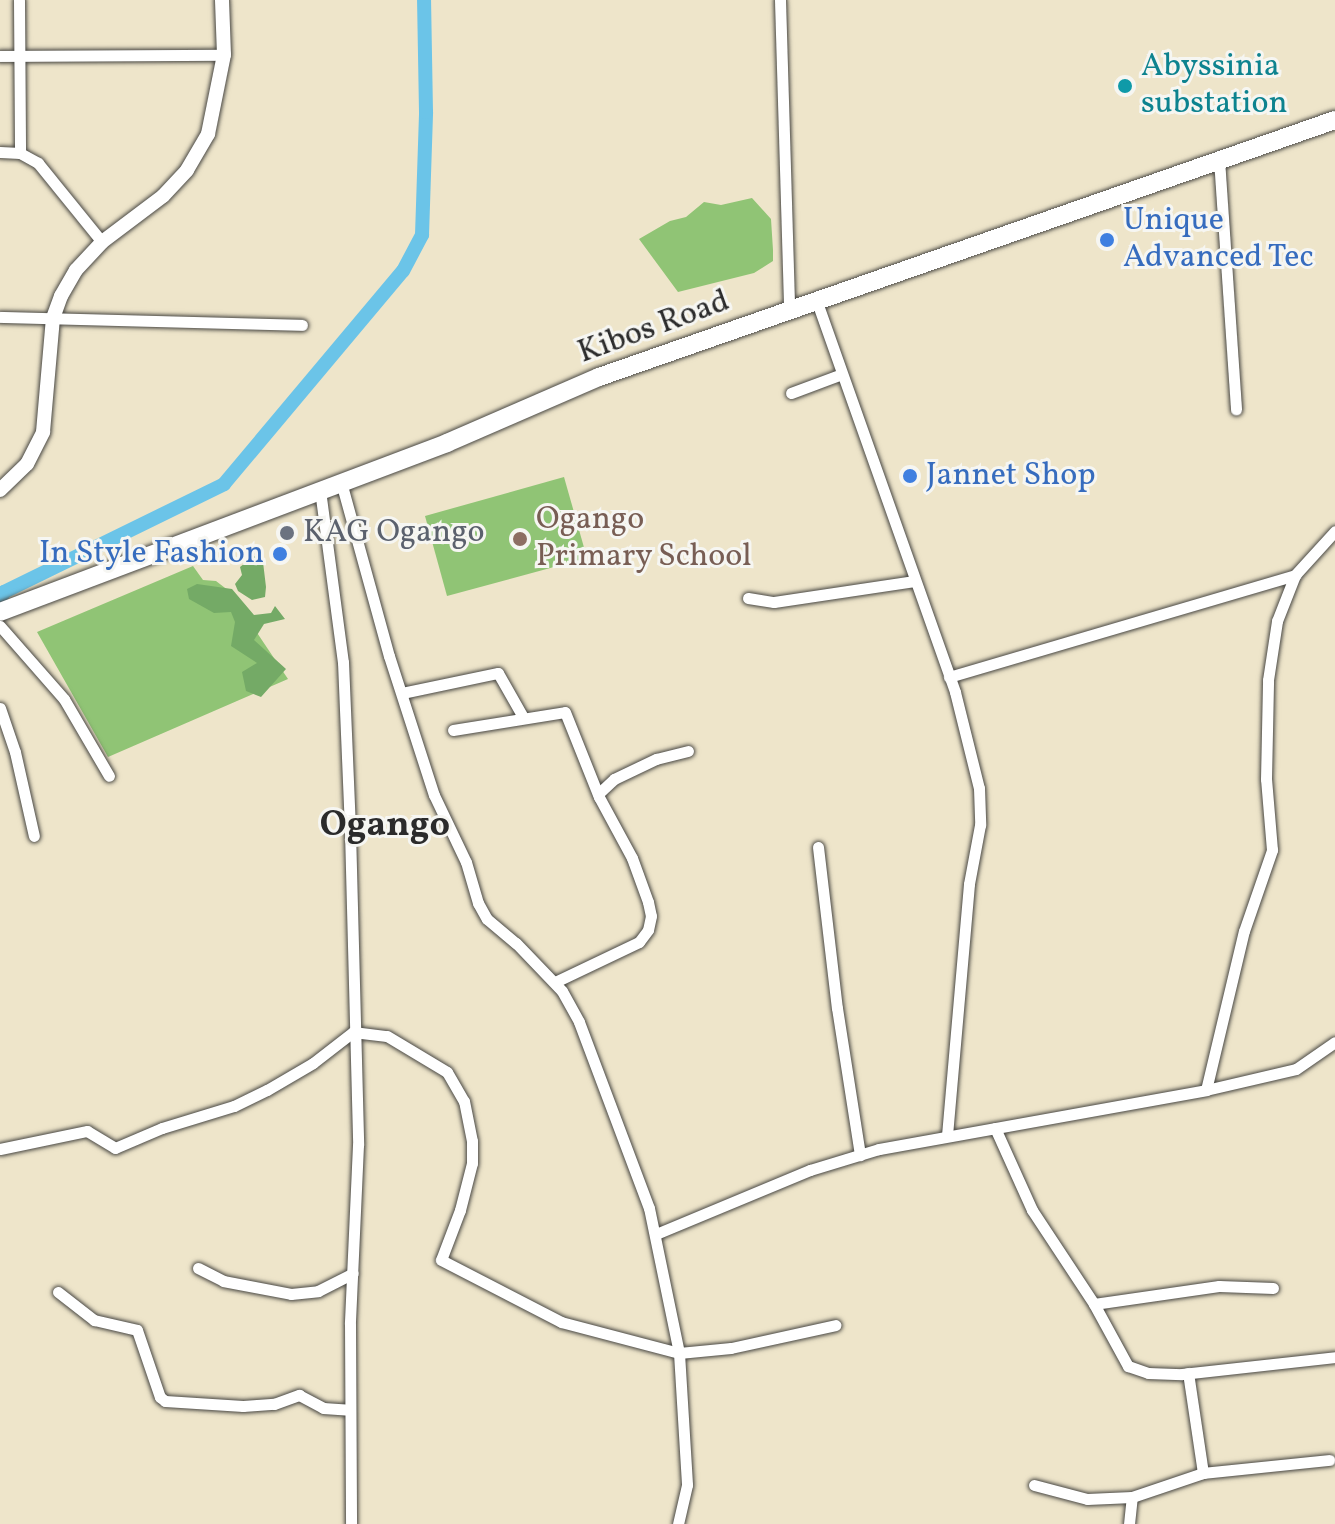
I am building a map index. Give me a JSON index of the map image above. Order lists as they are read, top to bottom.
{
  "streets": {
    "main road": ["Kibos Road"]
  },
  "districts": ["Ogango"],
  "places": [
    "Abyssinia substation",
    "Unique Advanced Tec",
    "Jannet Shop",
    "KAG Ogango",
    "Ogango Primary School",
    "In Style Fashion"
  ]
}
